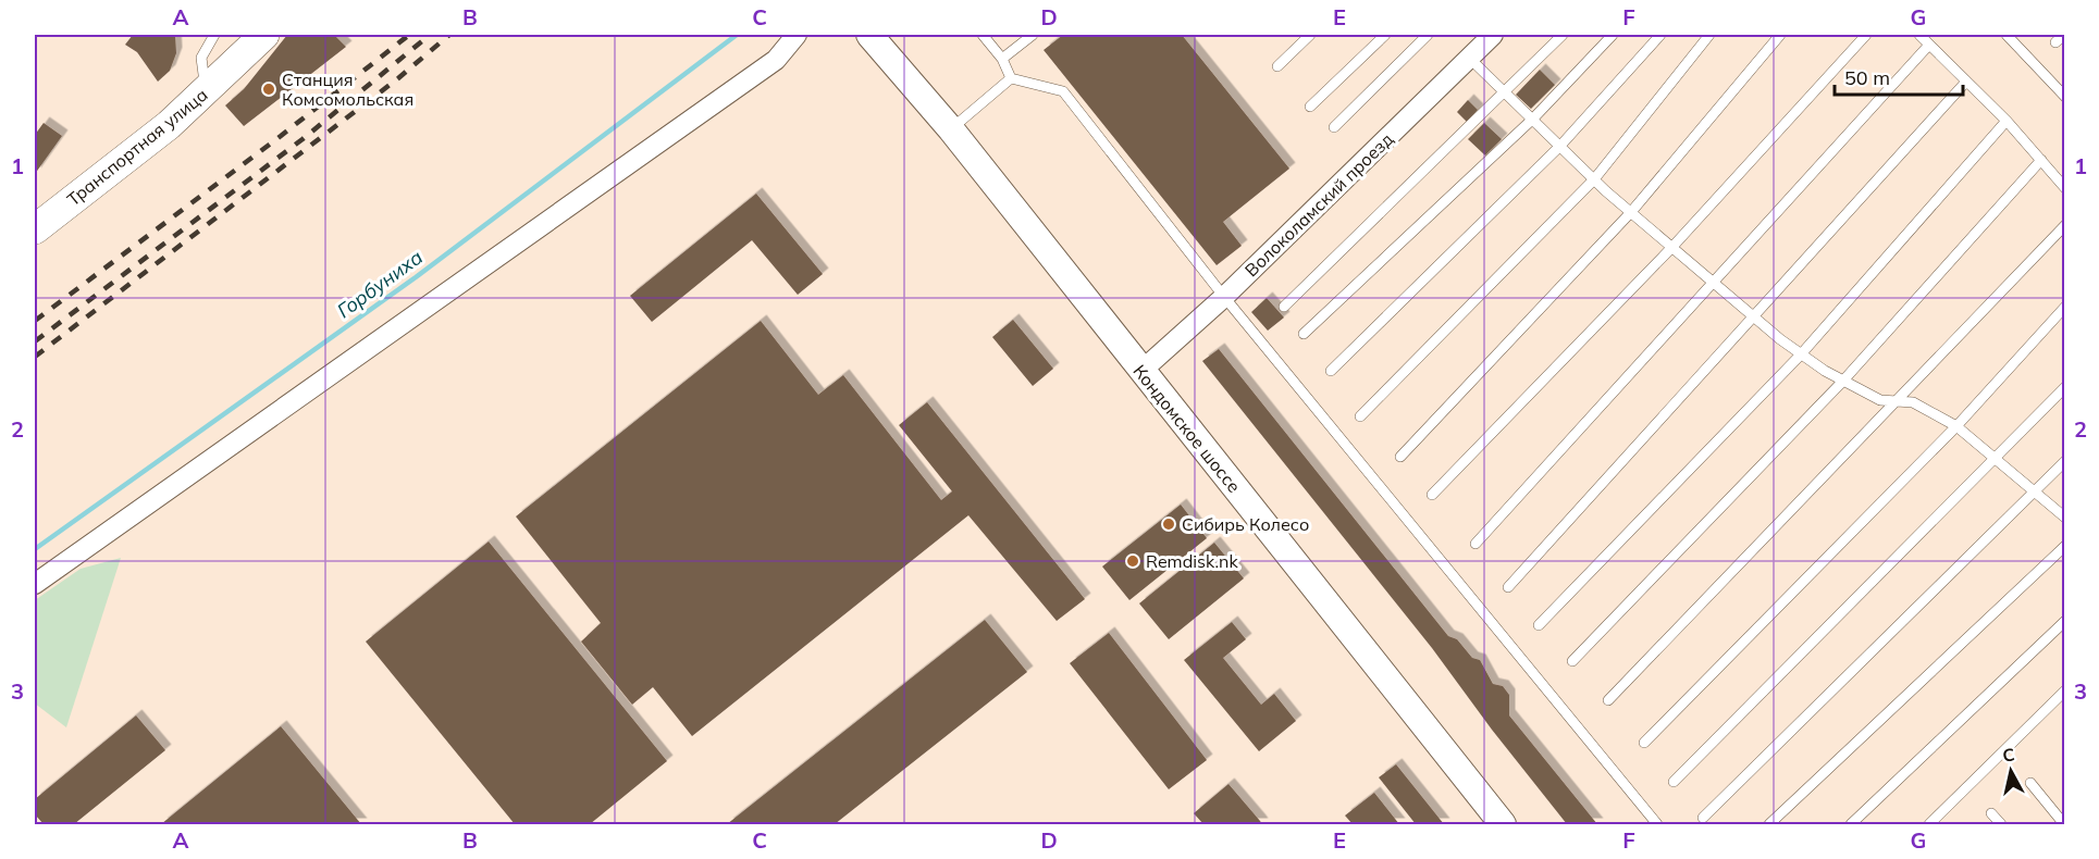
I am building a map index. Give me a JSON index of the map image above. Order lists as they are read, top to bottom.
{
  "streets": {
    "main road": ["Транспортная улица"],
    "street": ["Волоколамский проезд", "Кондомское шоссе"]
  },
  "crossings": [
    ["Волоколамский проезд", "Кондомское шоссе"]
  ],
  "water": ["Горбуниха"],
  "places": ["Станция Комсомольская", "Сибирь Колесо", "Remdisk.nk"],
  "scale_bar": "50 m",
  "north": "top",
  "grid": {
    "columns": [
      "A",
      "B",
      "C",
      "D",
      "E",
      "F",
      "G"
    ],
    "rows": ["1", "2", "3"]
  }
}
